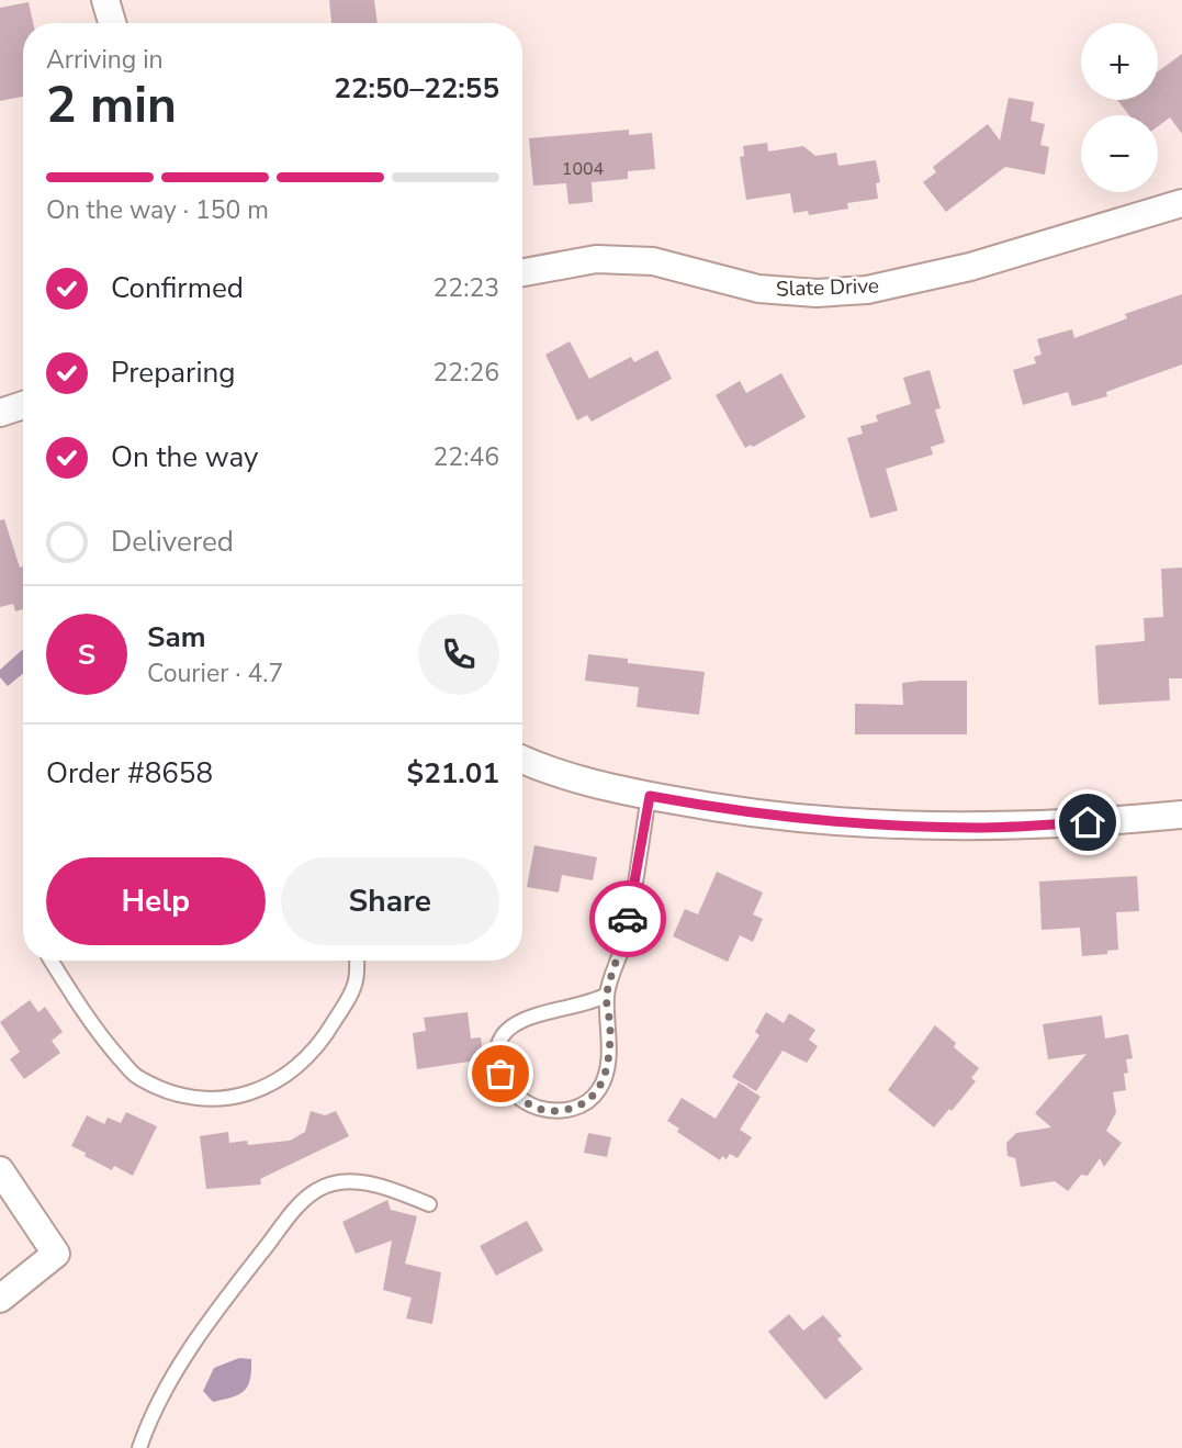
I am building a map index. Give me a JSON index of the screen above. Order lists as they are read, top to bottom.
{
  "streets": {
    "street": ["Slate Drive"]
  },
  "house_numbers": ["1004"],
  "page": {
    "map_buttons": ["+", "−"],
    "heading": ["2 min", "Arriving in", "22:50–22:55"],
    "panel": [
      "Sam",
      "Courier · 4.7",
      "Order #8658",
      "$21.01"
    ],
    "bar": "On the way · 150 m",
    "list": [
      ["Confirmed", "22:23"],
      ["Preparing", "22:26"],
      ["On the way", "22:46"],
      "Delivered"
    ],
    "round": "S",
    "buttons": ["Help", "Share"]
  }
}
